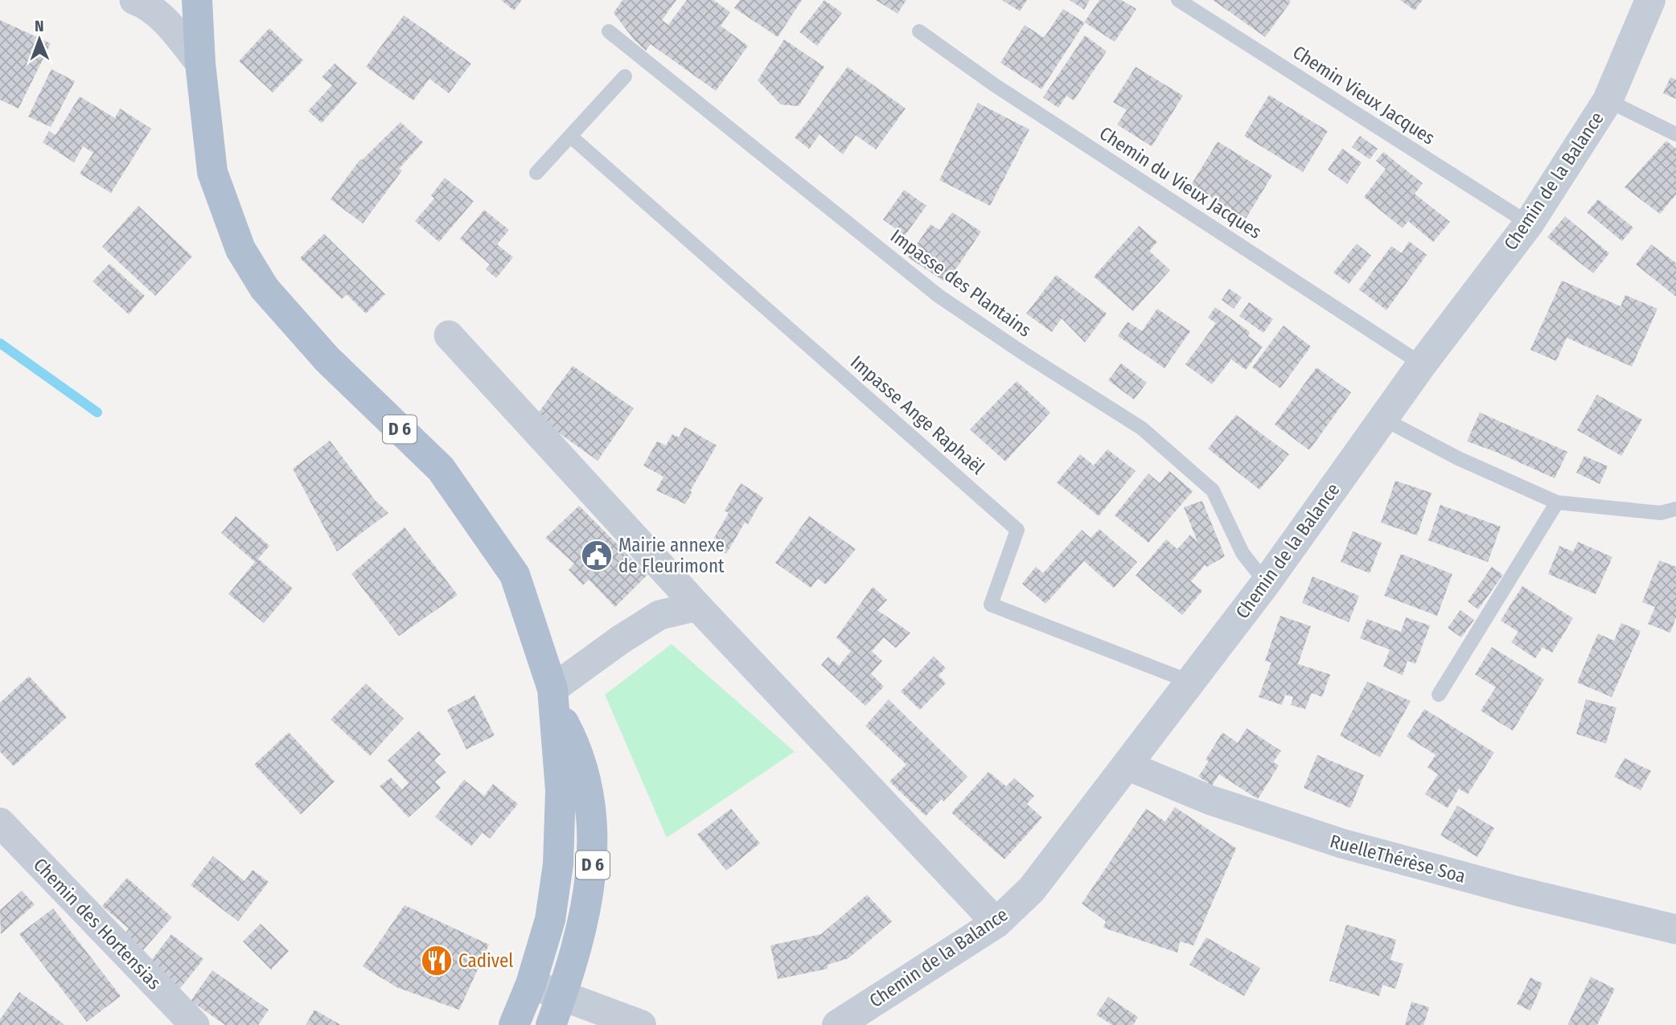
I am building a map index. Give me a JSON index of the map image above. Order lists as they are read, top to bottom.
{
  "streets": {
    "main road": ["D 6"],
    "street": ["Chemin de la Balance", "RuelleThérèse Soa", "Chemin des Hortensias"],
    "lane": [
      "Chemin Vieux Jacques",
      "Chemin du Vieux Jacques",
      "Impasse des Plantains",
      "Impasse Ange Raphaël"
    ]
  },
  "crossings": [
    ["Chemin Vieux Jacques", "Chemin de la Balance"],
    ["Chemin de la Balance", "Chemin du Vieux Jacques"],
    ["Chemin de la Balance", "Impasse des Plantains"],
    ["Chemin de la Balance", "Impasse Ange Raphaël"],
    ["Chemin de la Balance", "RuelleThérèse Soa"]
  ],
  "places": {
    "public building": ["Mairie annexe de Fleurimont"],
    "restaurant": ["Cadivel"]
  },
  "north": "top"
}
